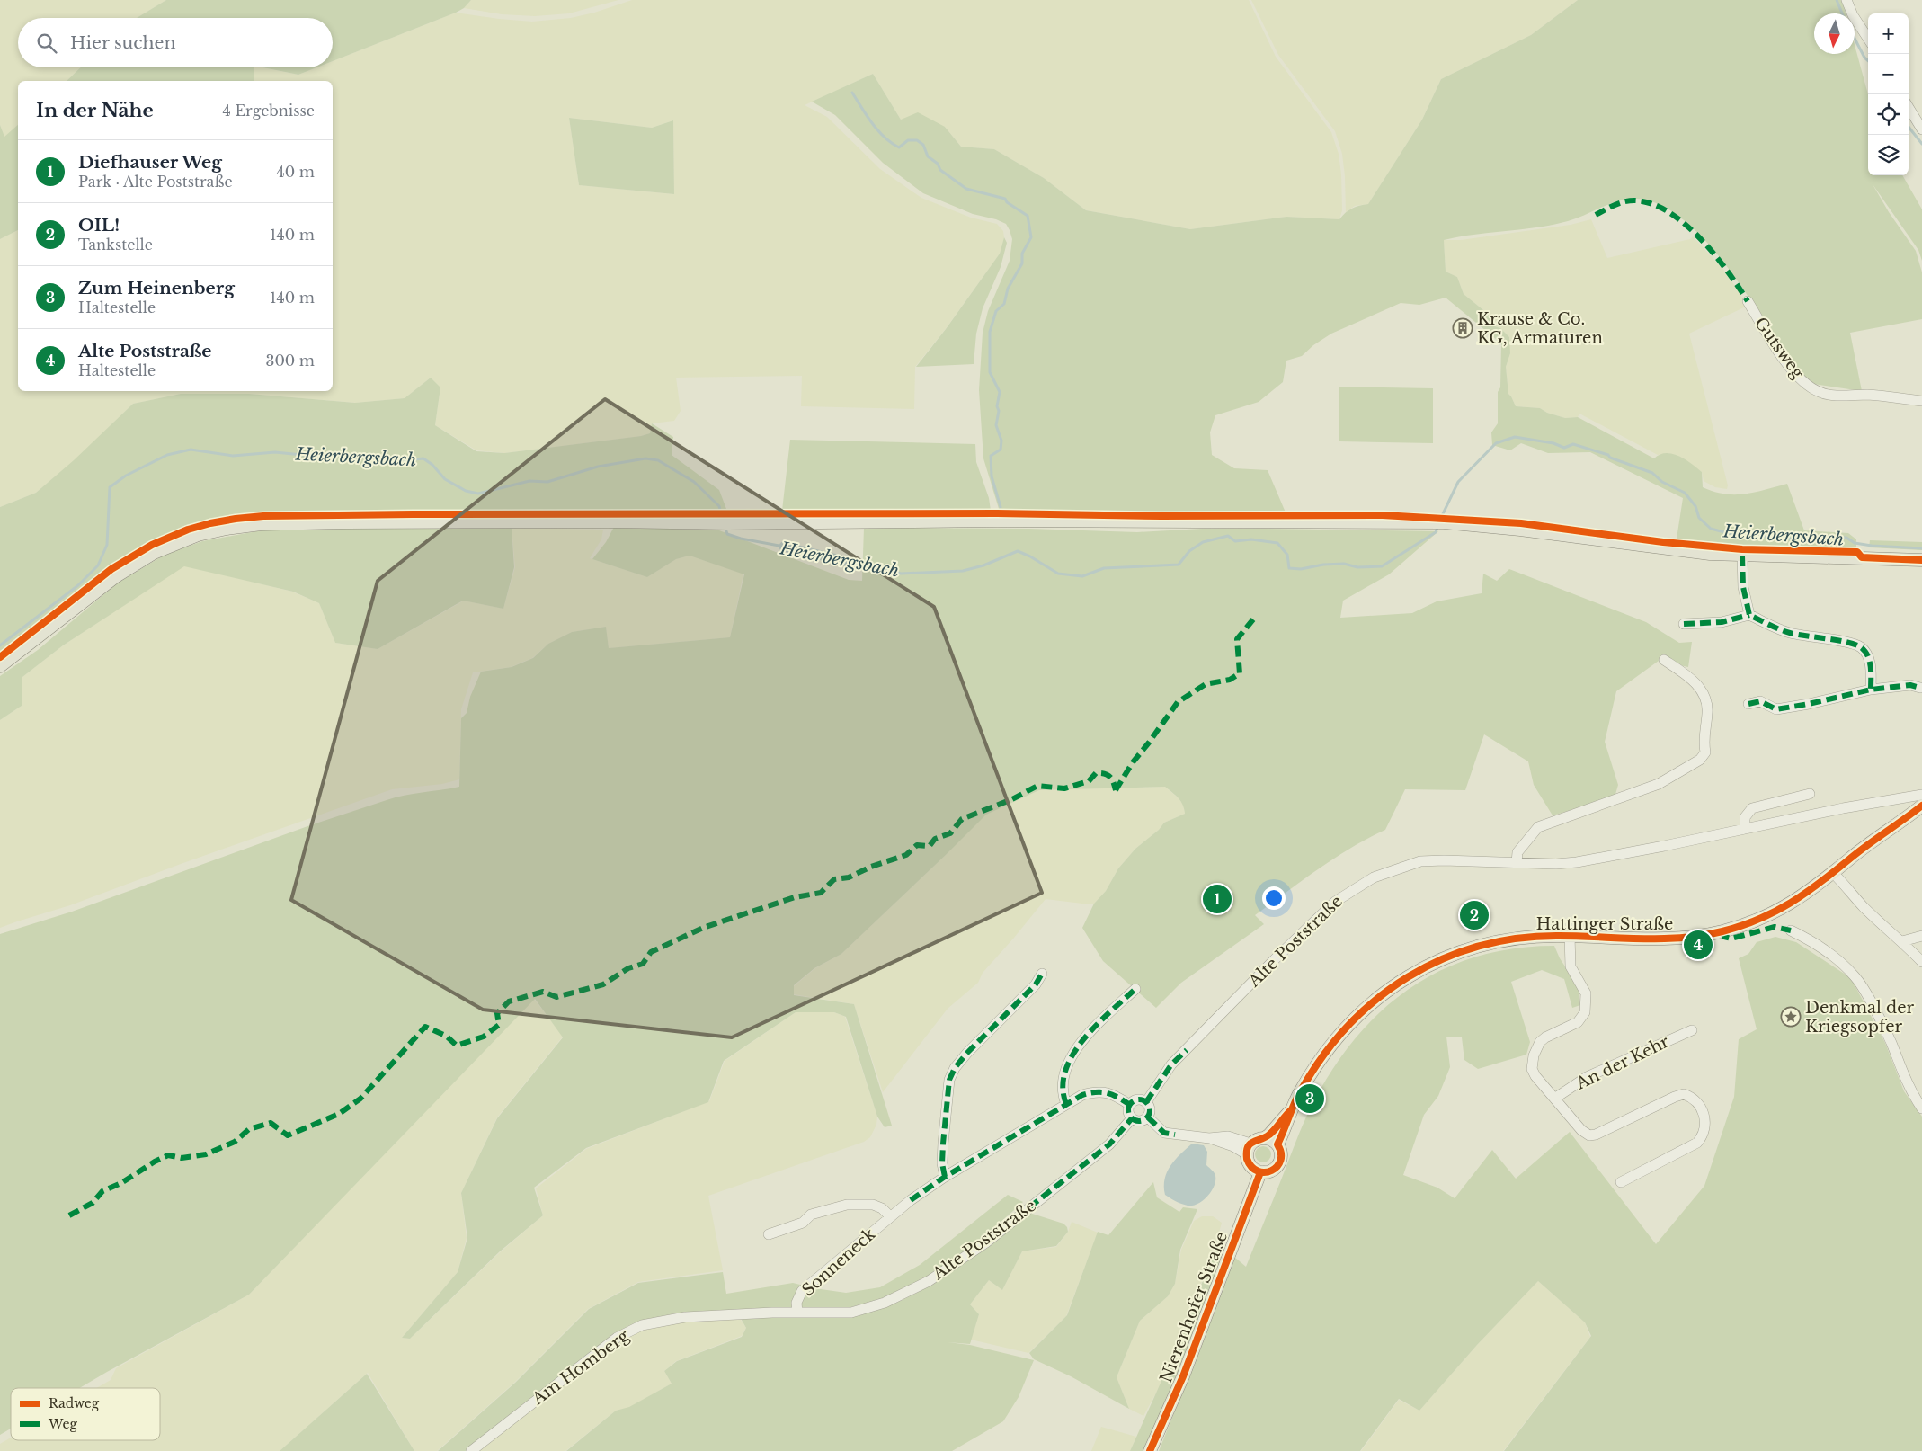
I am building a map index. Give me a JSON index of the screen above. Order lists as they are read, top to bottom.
{
  "streets": {
    "main road": ["Hattinger Straße", "Nierenhofer Straße"],
    "street": [
      "Gutsweg",
      "Alte Poststraße",
      "An der Kehr",
      "Sonneneck",
      "Am Homberg"
    ]
  },
  "crossings": [
    ["Hattinger Straße", "Nierenhofer Straße"],
    ["Alte Poststraße", "Sonneneck"],
    ["Alte Poststraße", "Am Homberg"]
  ],
  "water": ["Heierbergsbach"],
  "places": {
    "building": ["Krause & Co. KG, Armaturen"],
    "place": ["Denkmal der Kriegsopfer"]
  },
  "legend": ["Radweg", "Weg"],
  "north": "bottom",
  "page": {
    "map_buttons": ["+", "−"],
    "search": "Hier suchen",
    "heading": ["In der Nähe", "4 Ergebnisse"],
    "list": [
      {
        "mark": "1",
        "name": "Diefhauser Weg",
        "note": "Park · Alte Poststraße",
        "value": "40 m"
      },
      {
        "mark": "2",
        "name": "OIL!",
        "note": "Tankstelle",
        "value": "140 m"
      },
      {
        "mark": "3",
        "name": "Zum Heinenberg",
        "note": "Haltestelle",
        "value": "140 m"
      },
      {
        "mark": "4",
        "name": "Alte Poststraße",
        "note": "Haltestelle",
        "value": "300 m"
      }
    ],
    "pins": [
      "1",
      "2",
      "4",
      "3"
    ]
  }
}
